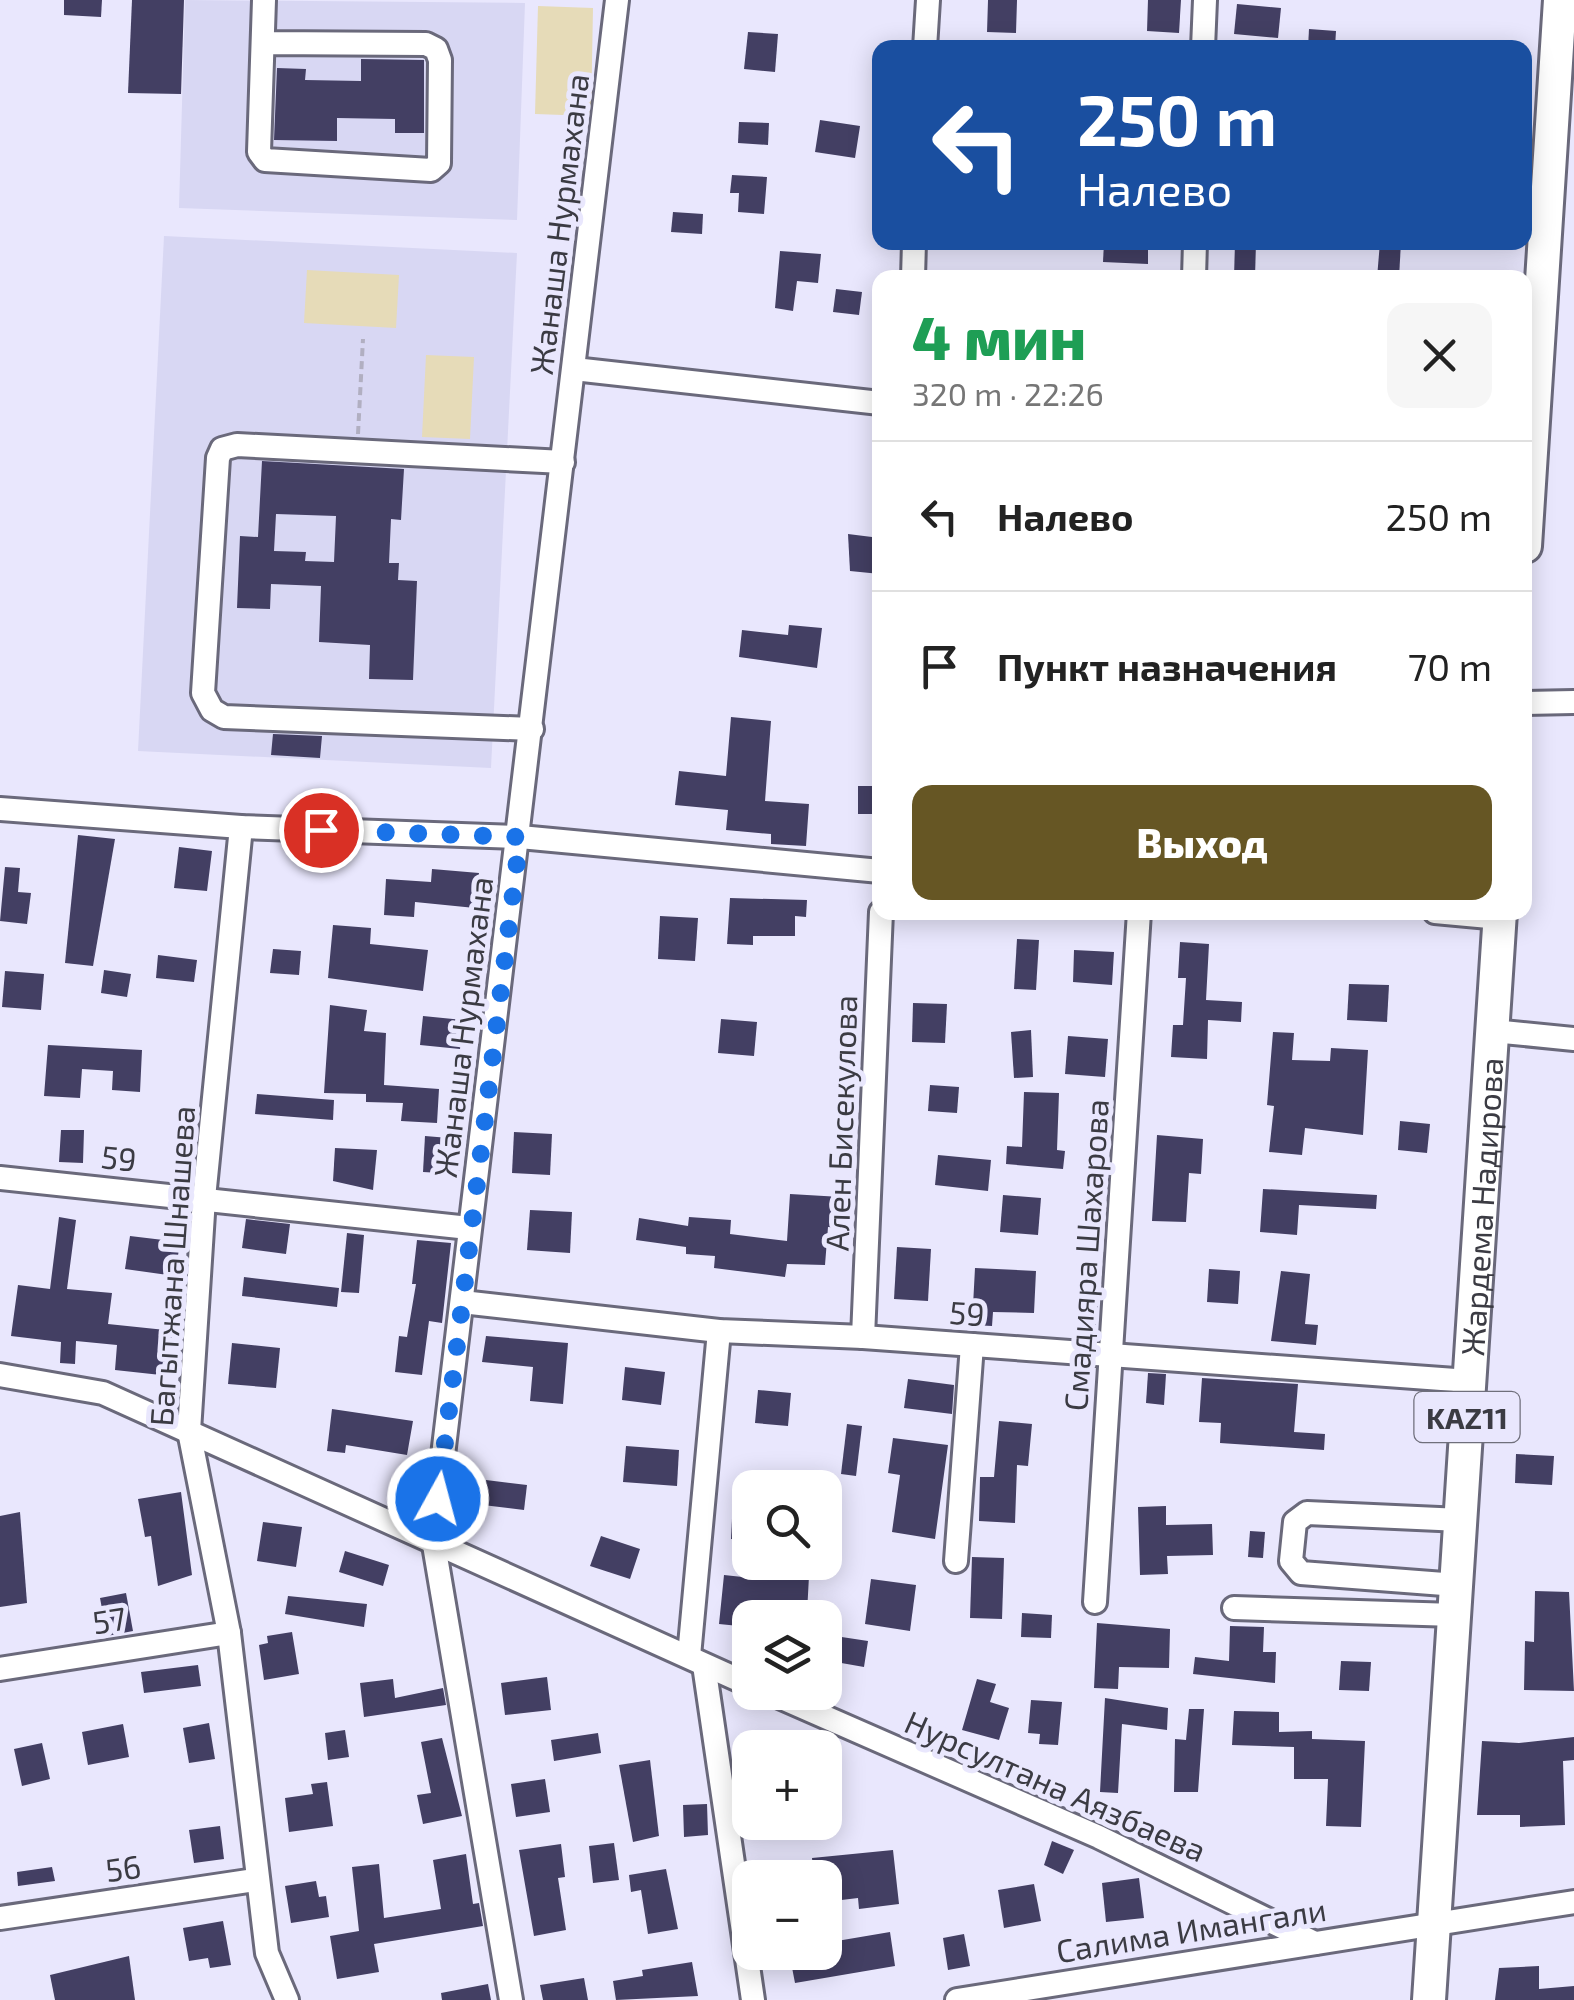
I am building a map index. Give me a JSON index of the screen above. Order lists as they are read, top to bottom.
{
  "streets": {
    "highway": ["Жардема Надирова", "KAZ11"],
    "street": [
      "Жанаша Нурмахана",
      "Ален Бисекулова",
      "59",
      "Смадияра Шахарова",
      "Багытжана Шнашева",
      "57",
      "Нурсултана Аязбаева",
      "56",
      "Салима Имангали"
    ]
  },
  "crossings": [
    ["Жанаша Нурмахана", "59"],
    ["Ален Бисекулова", "59"],
    ["59", "Жардема Надирова"],
    ["59", "Смадияра Шахарова"],
    ["59", "Багытжана Шнашева"],
    ["Жардема Надирова", "KAZ11"],
    ["Жардема Надирова", "Салима Имангали"],
    ["Багытжана Шнашева", "57"],
    ["Багытжана Шнашева", "56"],
    ["KAZ11", "Салима Имангали"],
    ["Нурсултана Аязбаева", "Салима Имангали"]
  ],
  "page": {
    "turn": ["250 m", "Налево"],
    "heading": ["4 мин", "320 m · 22:26"],
    "list": [
      {
        "name": "Налево",
        "value": "250 m"
      },
      {
        "name": "Пункт назначения",
        "value": "70 m"
      }
    ],
    "buttons": "Выход",
    "map_buttons": ["+", "−"]
  }
}
